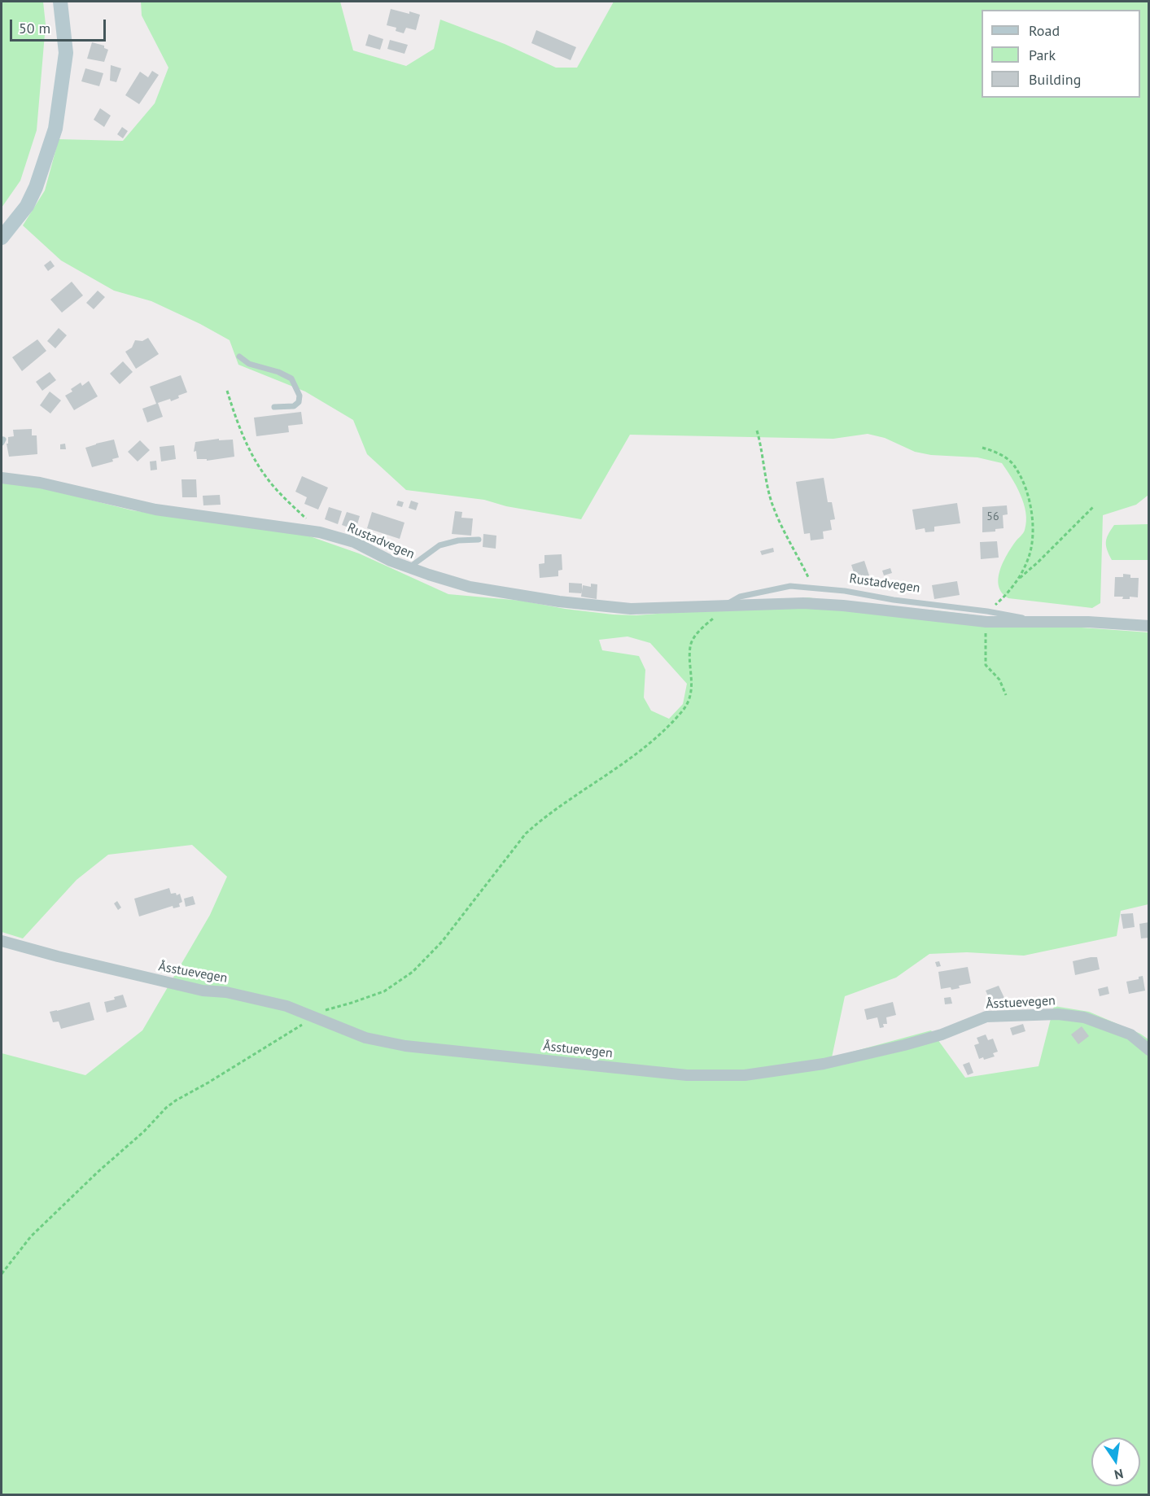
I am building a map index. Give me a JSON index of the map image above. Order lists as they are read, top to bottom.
{
  "streets": {
    "street": ["Rustadvegen", "Åsstuevegen"]
  },
  "house_numbers": ["56"],
  "legend": ["Road", "Park", "Building"],
  "scale_bar": "50 m",
  "north": "bottom"
}
